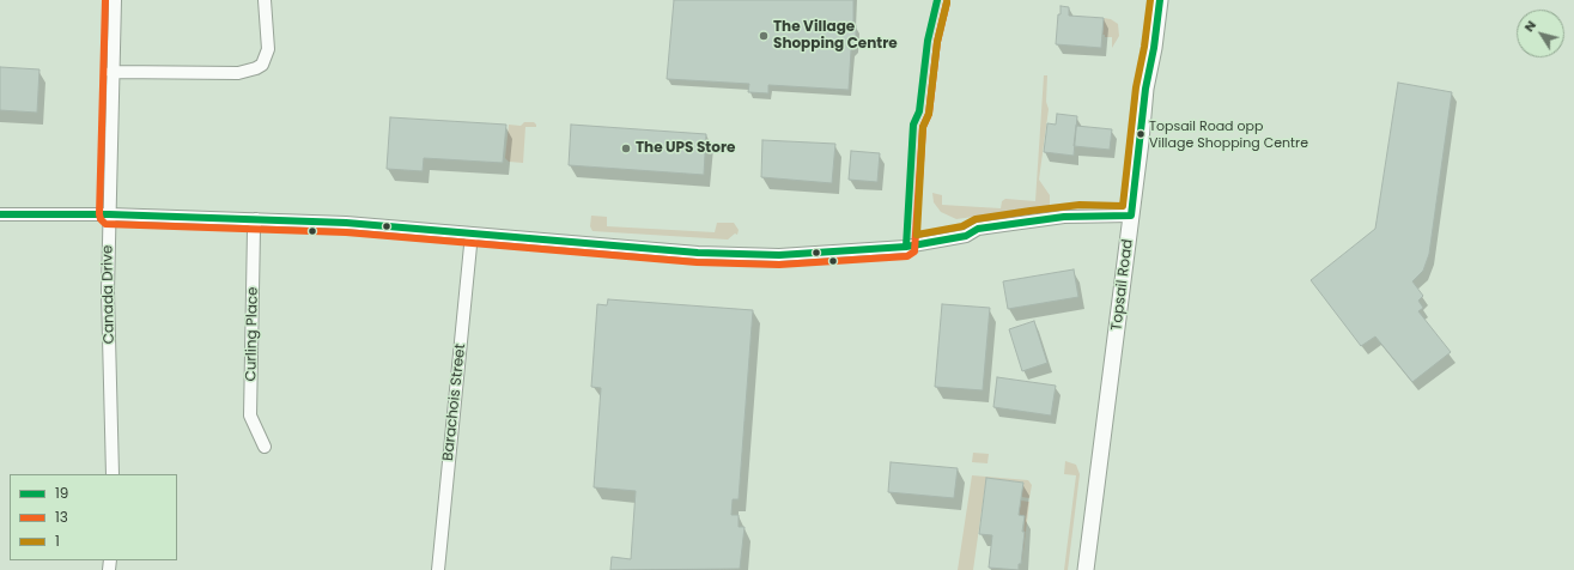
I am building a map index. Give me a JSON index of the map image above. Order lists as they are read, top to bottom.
{
  "streets": {
    "main road": ["Topsail Road"],
    "street": ["Canada Drive", "Curling Place", "Barachois Street"]
  },
  "places": ["The Village Shopping Centre", "Topsail Road opp Village Shopping Centre", "The UPS Store"],
  "lines": ["transit line 19", "transit line 13", "transit line 1"],
  "legend": ["19", "13", "1"],
  "north": "top left"
}
